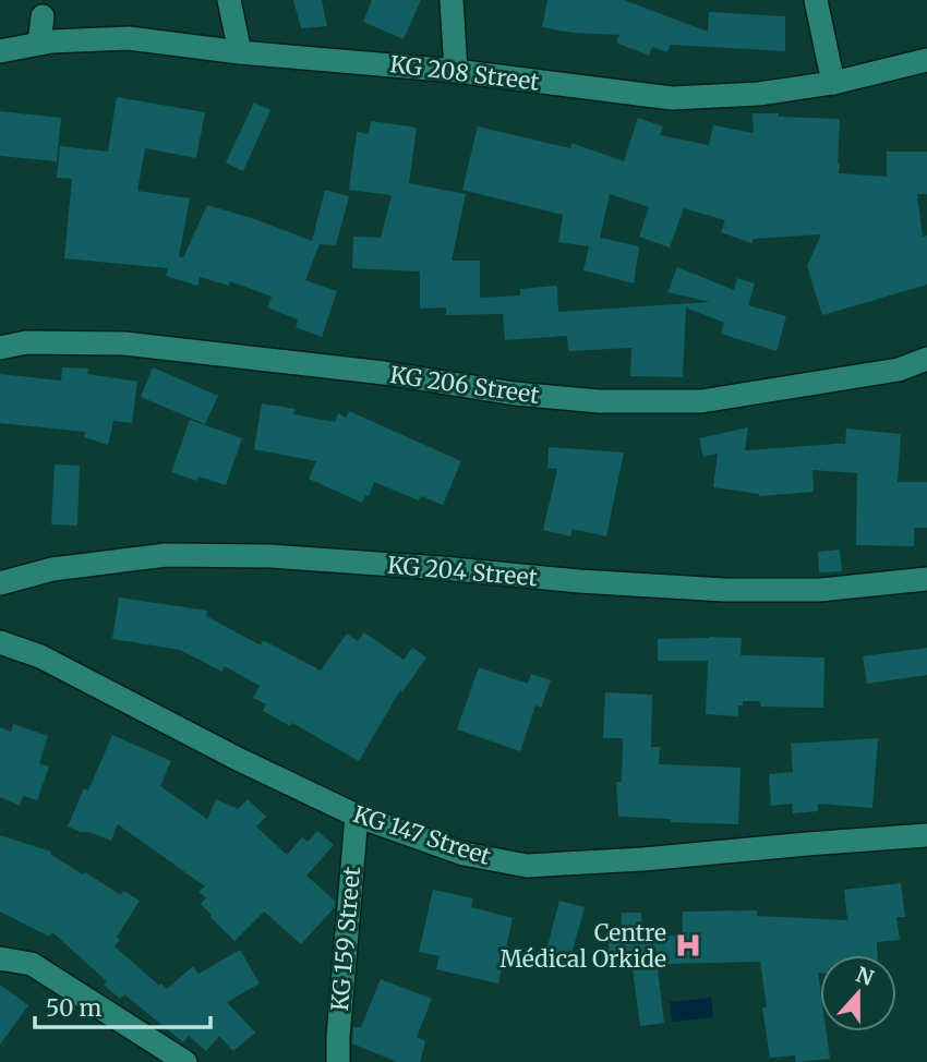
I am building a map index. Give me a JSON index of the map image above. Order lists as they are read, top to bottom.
{
  "streets": {
    "street": [
      "KG 208 Street",
      "KG 206 Street",
      "KG 204 Street",
      "KG 147 Street",
      "KG 159 Street"
    ]
  },
  "crossings": [
    ["KG 147 Street", "KG 159 Street"]
  ],
  "places": {
    "hospital": ["Centre Médical Orkide"]
  },
  "scale_bar": "50 m",
  "north": "top"
}
